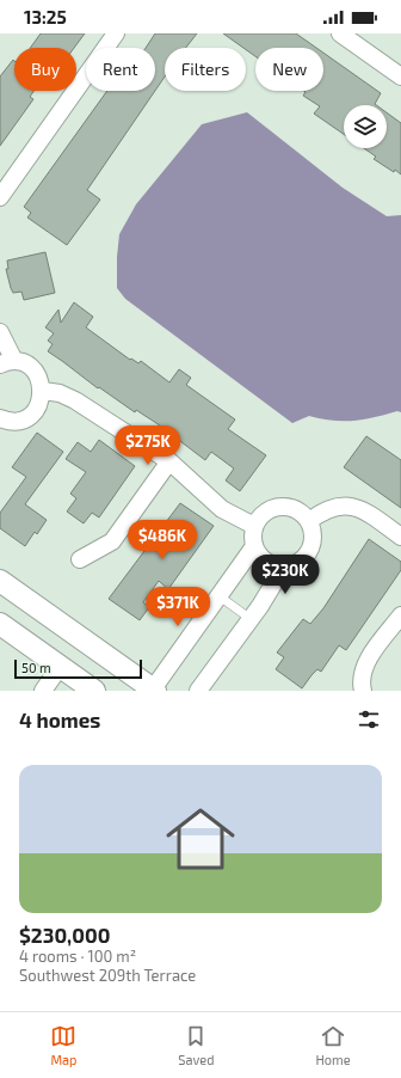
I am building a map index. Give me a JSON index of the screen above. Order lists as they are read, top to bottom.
{
  "scale_bar": "50 m",
  "page": {
    "status": "13:25",
    "chip": [
      "Buy",
      "Rent",
      "Filters",
      "New"
    ],
    "price": [
      "$275K",
      "$486K",
      "$230K",
      "$371K"
    ],
    "scale": "50 m",
    "heading": "4 homes",
    "list": [
      {
        "name": "$230,000",
        "note": "4 rooms · 100 m² · Southwest 209th Terrace"
      }
    ],
    "tabs": ["Map", "Saved", "Home"]
  }
}
